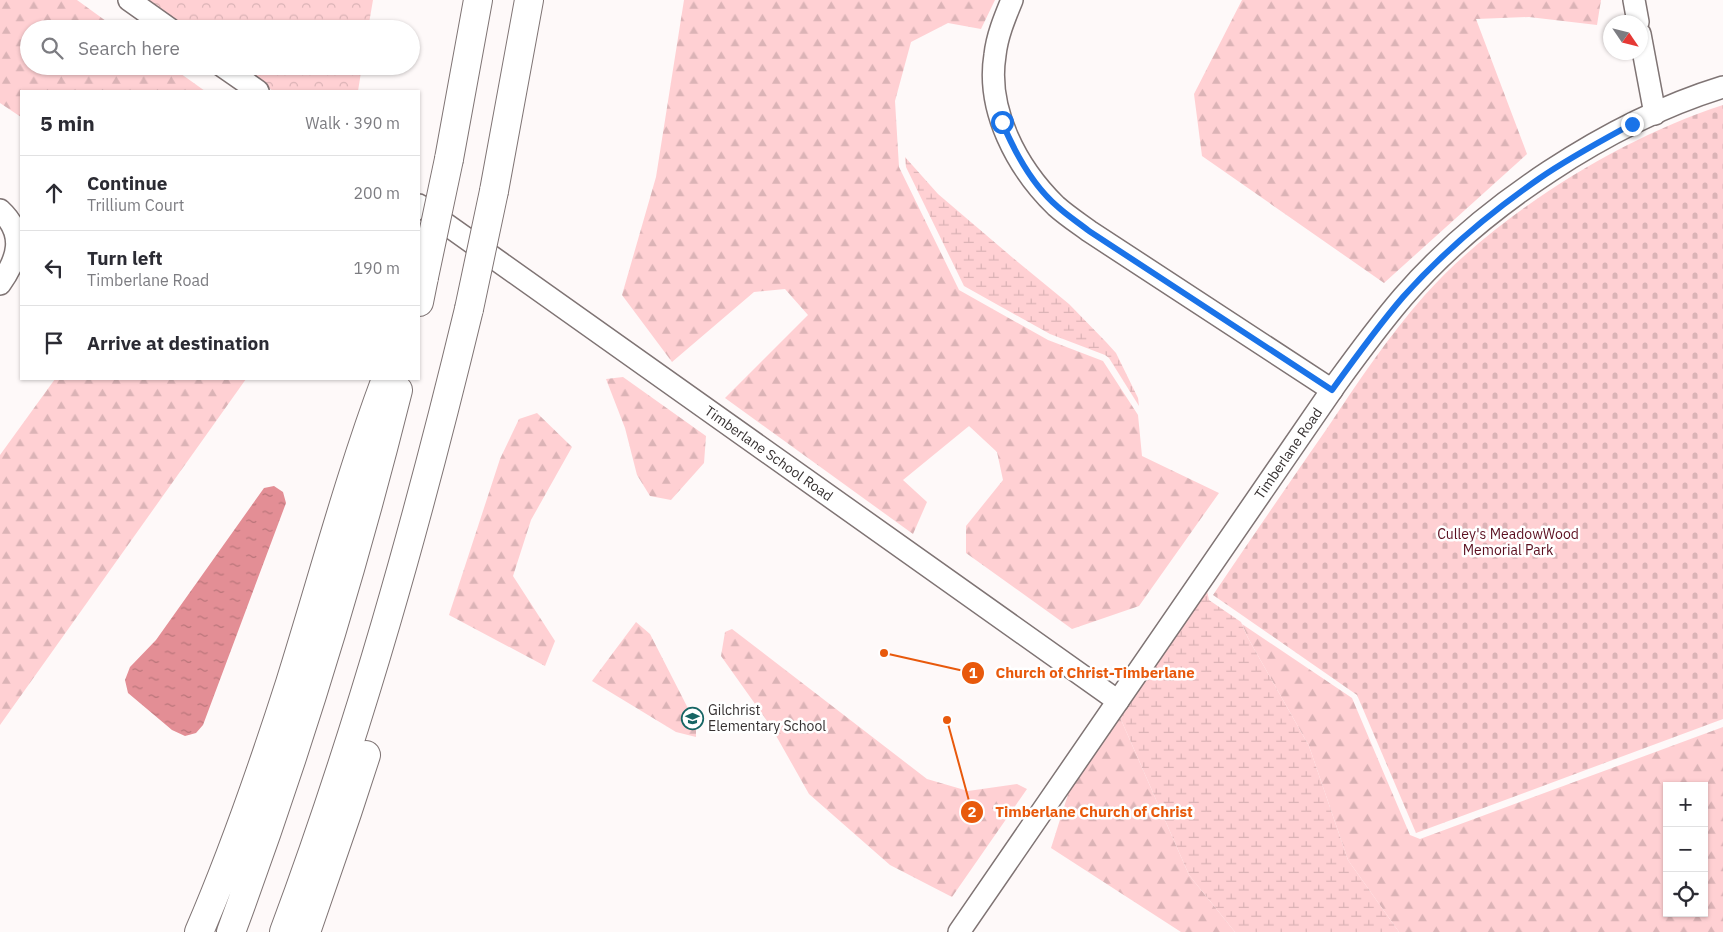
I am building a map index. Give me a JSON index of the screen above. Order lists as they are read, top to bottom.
{
  "streets": {
    "street": ["Timberlane School Road", "Timberlane Road"]
  },
  "crossings": [
    ["Timberlane School Road", "Timberlane Road"]
  ],
  "parks": ["Culley's MeadowWood Memorial Park"],
  "places": {
    "other": ["Church of Christ-Timberlane", "Timberlane Church of Christ"],
    "school or university": ["Gilchrist Elementary School"]
  },
  "north": "bottom right",
  "page": {
    "search": "Search here",
    "heading": ["5 min", "Walk · 390 m"],
    "list": [
      ["Continue", "Trillium Court", "200 m"],
      ["Turn left", "Timberlane Road", "190 m"],
      "Arrive at destination"
    ],
    "map_buttons": ["+", "−"]
  }
}
